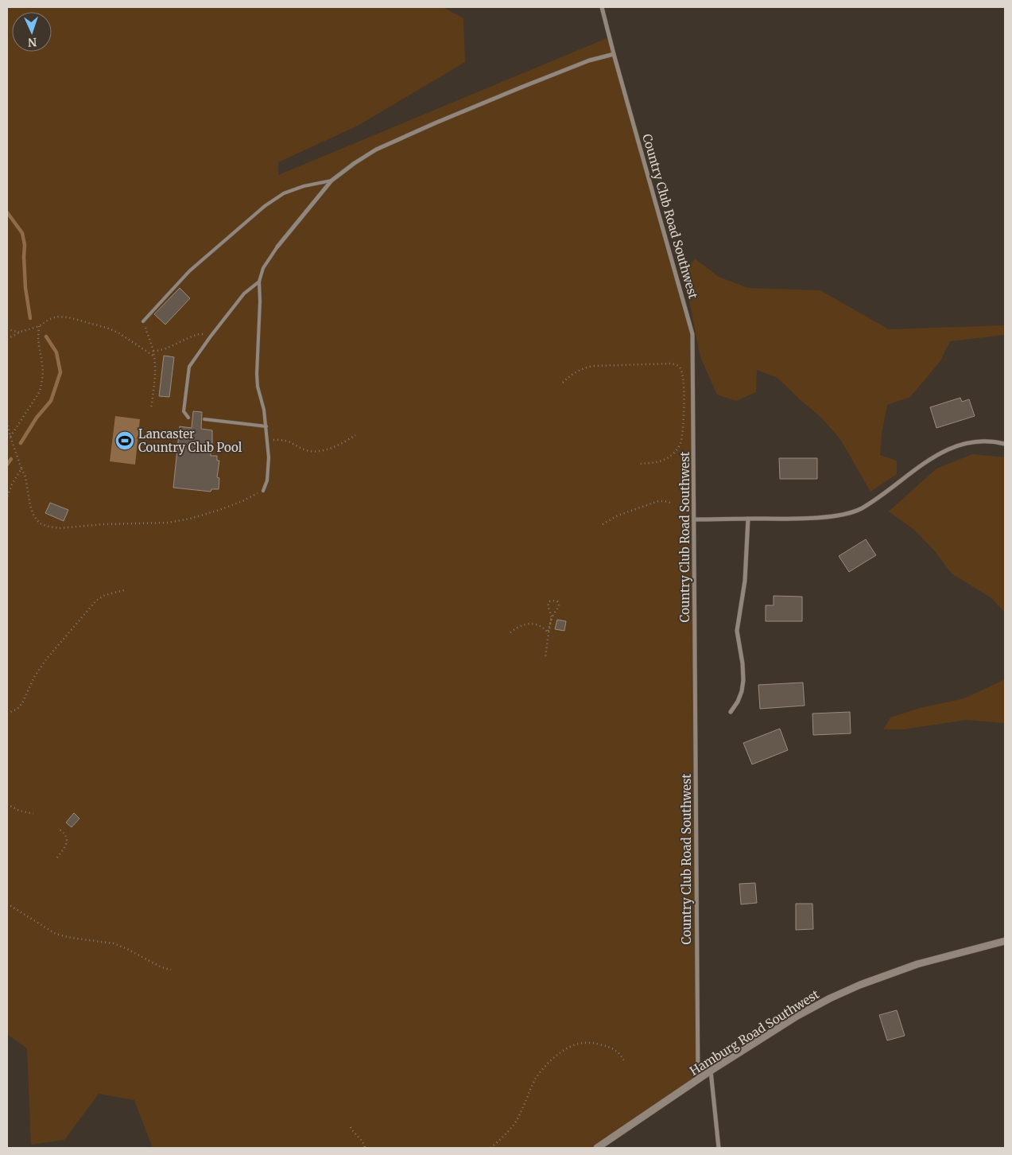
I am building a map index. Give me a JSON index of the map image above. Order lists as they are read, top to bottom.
{
  "streets": {
    "street": ["Country Club Road Southwest", "Hamburg Road Southwest"]
  },
  "crossings": [
    ["Country Club Road Southwest", "Hamburg Road Southwest"]
  ],
  "places": {
    "sports": ["Lancaster Country Club Pool"]
  },
  "north": "bottom"
}
